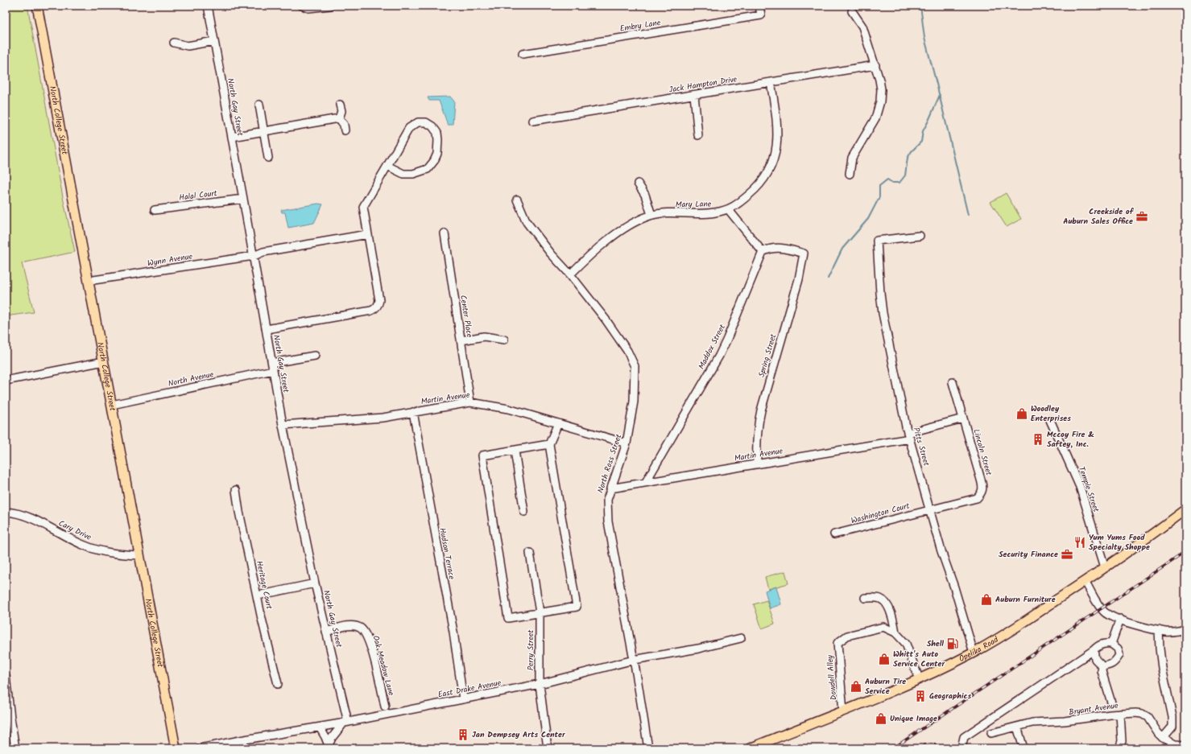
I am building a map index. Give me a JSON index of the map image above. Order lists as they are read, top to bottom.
{
  "streets": {
    "main road": ["North College Street", "Opelika Road"],
    "street": [
      "Embry Lane",
      "Jack Hampton Drive",
      "North Gay Street",
      "Halal Court",
      "Mary Lane",
      "Wynn Avenue",
      "Center Place",
      "Maddox Street",
      "Spring Street",
      "North Avenue",
      "Martin Avenue",
      "Pitts Street",
      "Lincoln Street",
      "North Ross Street",
      "Temple Street",
      "Washington Court",
      "Cary Drive",
      "Hudson Terrace",
      "Heritage Court",
      "Perry Street",
      "Oak Meadow Lane",
      "Dowdell Alley",
      "East Drake Avenue",
      "Bryant Avenue"
    ]
  },
  "crossings": [
    ["Jack Hampton Drive", "Mary Lane"],
    ["North Gay Street", "Halal Court"],
    ["North Gay Street", "Wynn Avenue"],
    ["North Gay Street", "North Avenue"],
    ["North Gay Street", "Martin Avenue"],
    ["North Gay Street", "Oak Meadow Lane"],
    ["North Gay Street", "East Drake Avenue"],
    ["North College Street", "Wynn Avenue"],
    ["North College Street", "North Avenue"],
    ["North College Street", "Cary Drive"],
    ["Mary Lane", "North Ross Street"],
    ["Center Place", "Martin Avenue"],
    ["Maddox Street", "Spring Street"],
    ["Maddox Street", "Martin Avenue"],
    ["Spring Street", "Martin Avenue"],
    ["Martin Avenue", "Pitts Street"],
    ["Martin Avenue", "Lincoln Street"],
    ["Martin Avenue", "North Ross Street"],
    ["Martin Avenue", "Hudson Terrace"],
    ["Pitts Street", "Lincoln Street"],
    ["Pitts Street", "Washington Court"],
    ["Pitts Street", "Opelika Road"],
    ["Lincoln Street", "Washington Court"],
    ["North Ross Street", "East Drake Avenue"],
    ["Temple Street", "Opelika Road"],
    ["Hudson Terrace", "East Drake Avenue"],
    ["Opelika Road", "Dowdell Alley"],
    ["Perry Street", "East Drake Avenue"]
  ],
  "places": {
    "office": ["Creekside of Auburn Sales Office", "Security Finance"],
    "shop": [
      "Woodley Enterprises",
      "Auburn Furniture",
      "Whitt's Auto Service Center",
      "Auburn Tire Service",
      "Unique Image"
    ],
    "building": ["Mccoy Fire & Saftey, Inc.", "Geographics", "Jan Dempsey Arts Center"],
    "restaurant": ["Yum Yums Food Specialty Shoppe"],
    "fuel station": ["Shell"]
  }
}
